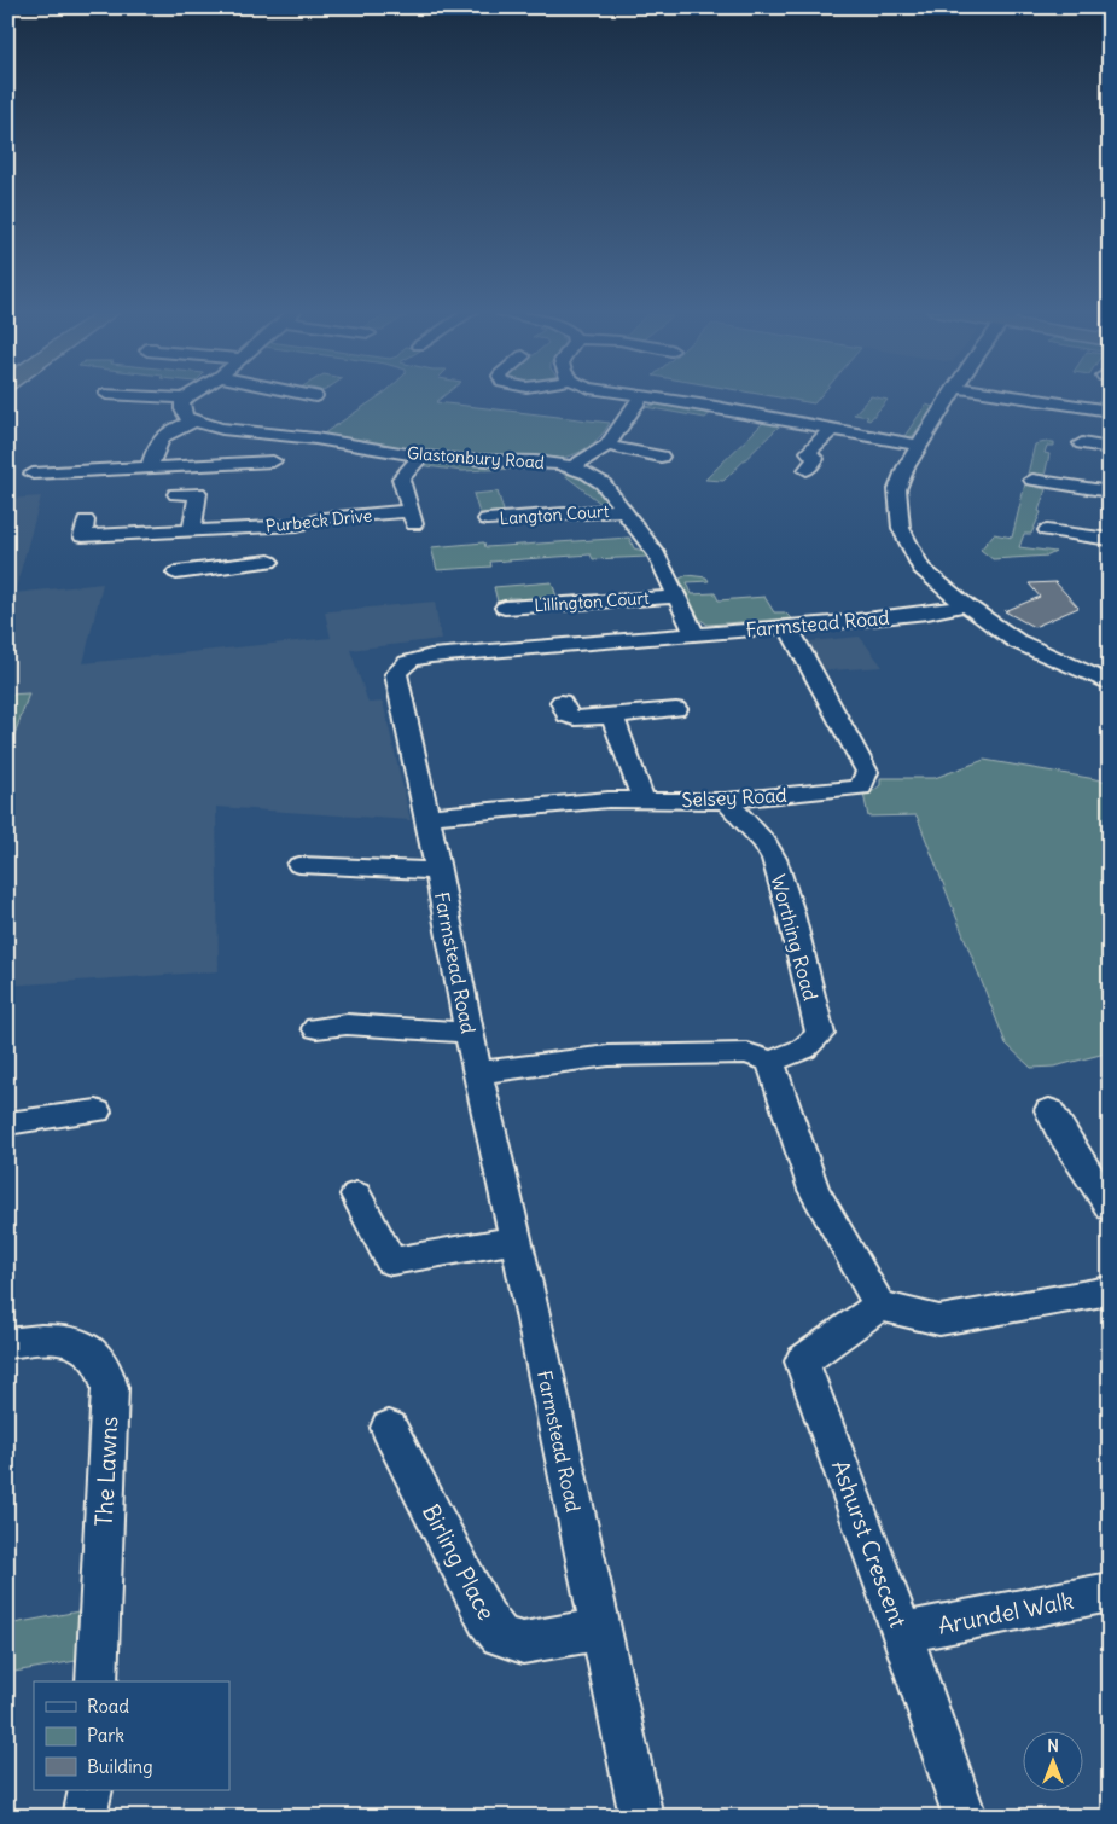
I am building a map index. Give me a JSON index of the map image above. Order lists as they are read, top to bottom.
{
  "streets": {
    "street": [
      "Glastonbury Road",
      "Langton Court",
      "Purbeck Drive",
      "Lillington Court",
      "Farmstead Road",
      "Selsey Road",
      "Worthing Road",
      "The Lawns",
      "Ashurst Crescent",
      "Birling Place",
      "Arundel Walk"
    ]
  },
  "crossings": [
    ["Glastonbury Road", "Langton Court"],
    ["Glastonbury Road", "Purbeck Drive"],
    ["Glastonbury Road", "Lillington Court"],
    ["Glastonbury Road", "Farmstead Road"],
    ["Farmstead Road", "Selsey Road"],
    ["Farmstead Road", "Birling Place"],
    ["Selsey Road", "Worthing Road"],
    ["Ashurst Crescent", "Arundel Walk"]
  ],
  "legend": ["Road", "Park", "Building"],
  "north": "top"
}
